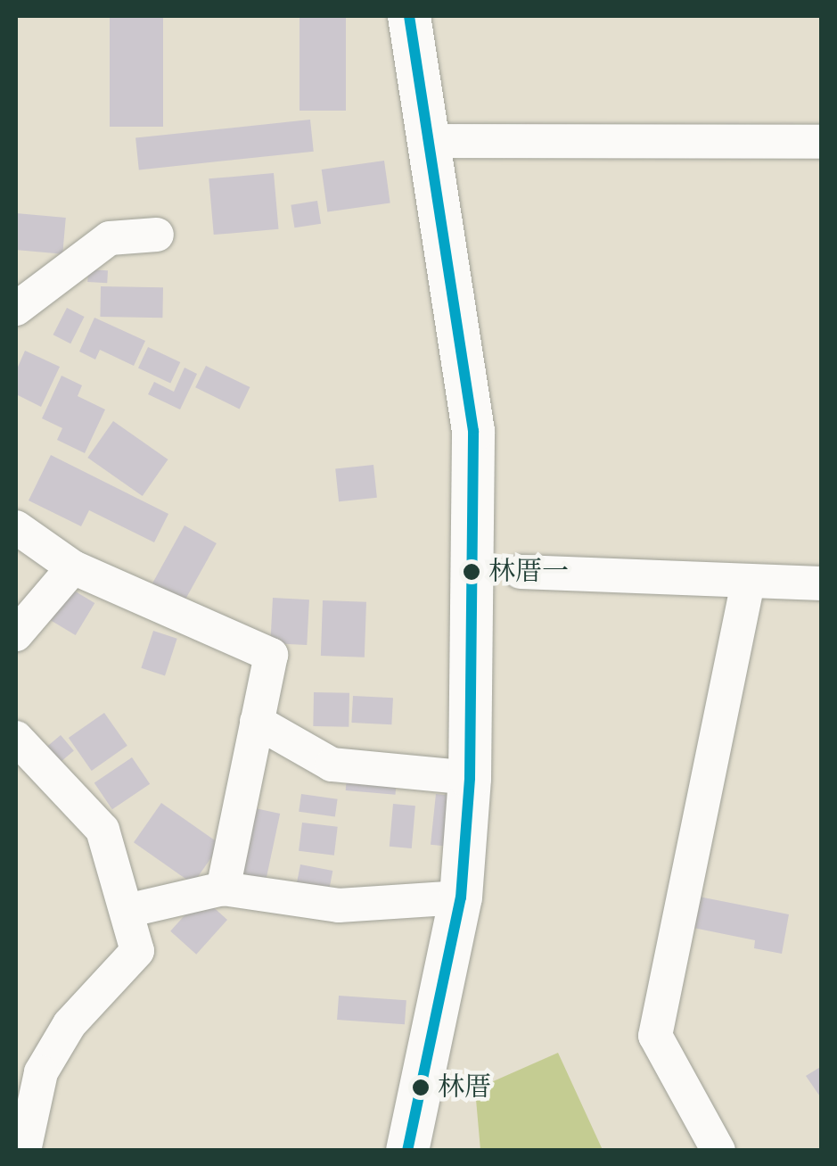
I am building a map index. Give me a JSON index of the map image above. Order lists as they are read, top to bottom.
{
  "places": ["林厝一", "林厝"]
}
